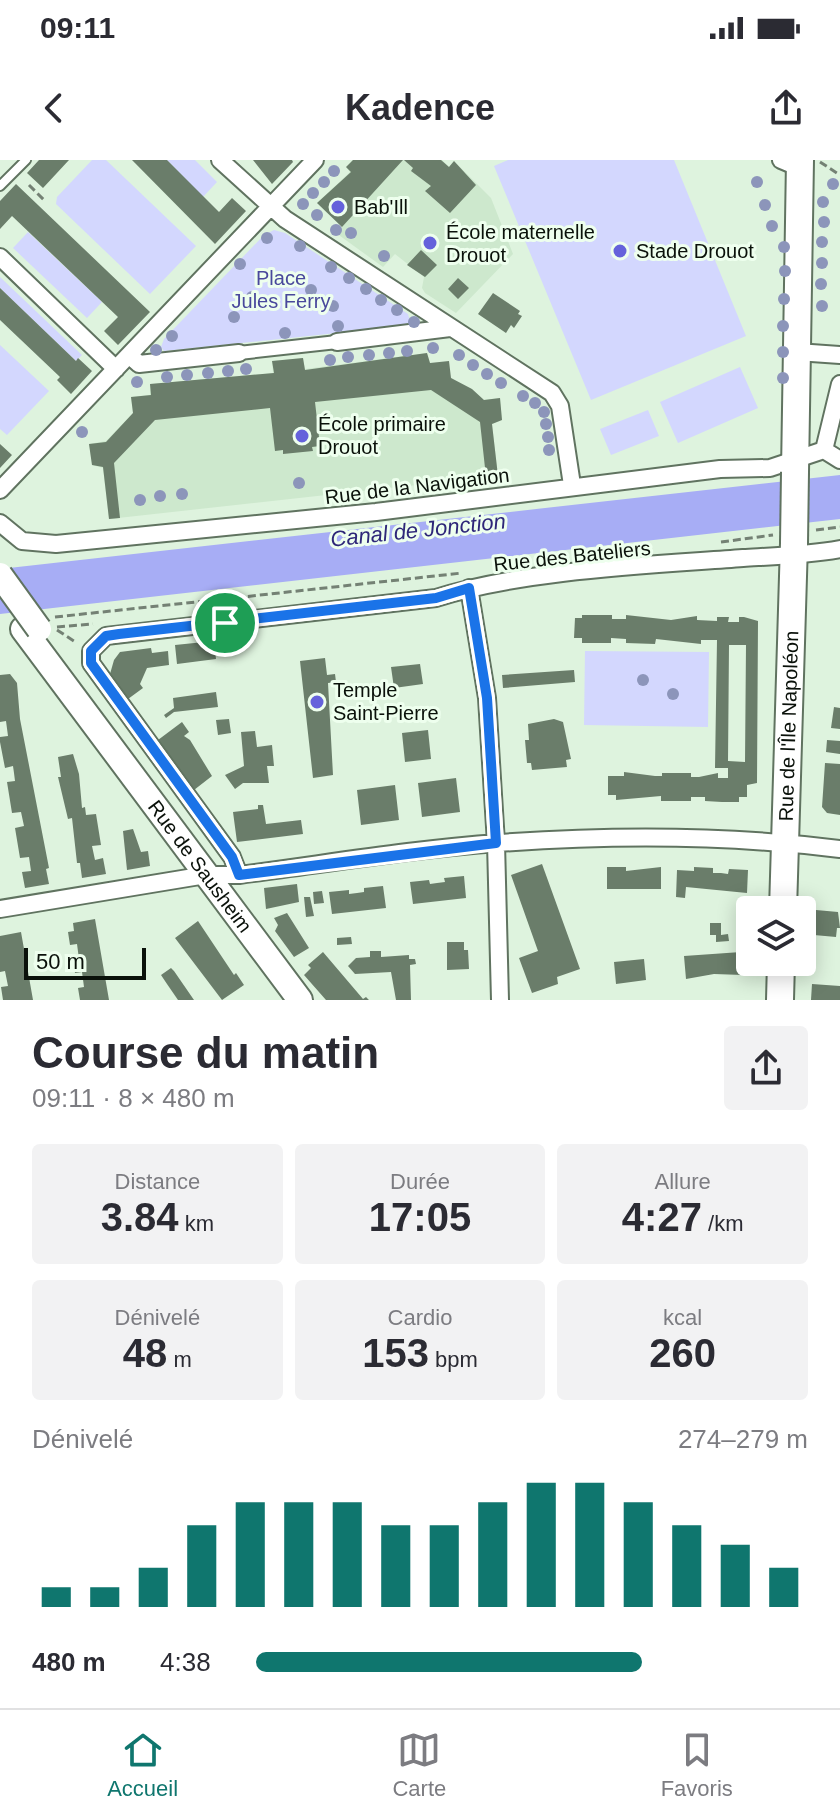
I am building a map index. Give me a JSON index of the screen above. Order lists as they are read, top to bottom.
{
  "streets": {
    "main road": ["Rue de l'Île Napoléon", "Rue de Sausheim"],
    "street": ["Rue de la Navigation", "Rue des Bateliers"]
  },
  "crossings": [
    ["Rue de la Navigation", "Rue de l'Île Napoléon"],
    ["Rue des Bateliers", "Rue de l'Île Napoléon"],
    ["Rue des Bateliers", "Rue de Sausheim"]
  ],
  "water": ["Canal de Jonction"],
  "parks": ["Place Jules Ferry"],
  "places": [
    "Bab'Ill",
    "École maternelle Drouot",
    "Stade Drouot",
    "École primaire Drouot",
    "Temple Saint-Pierre"
  ],
  "scale_bar": "50 m",
  "page": {
    "status": "09:11",
    "header": "Kadence",
    "scale": "50 m",
    "heading": ["Course du matin", "09:11 · 8 × 480 m"],
    "stats": [
      ["Distance", "3.84 km"],
      ["Durée", "17:05"],
      ["Allure", "4:27 /km"],
      ["Dénivelé", "48 m"],
      ["Cardio", "153 bpm"],
      ["kcal", "260"]
    ],
    "chart": ["Dénivelé", "274–279 m"],
    "list": [
      {
        "name": "480 m",
        "note": "4:38"
      }
    ],
    "tabs": ["Accueil", "Carte", "Favoris"]
  }
}
